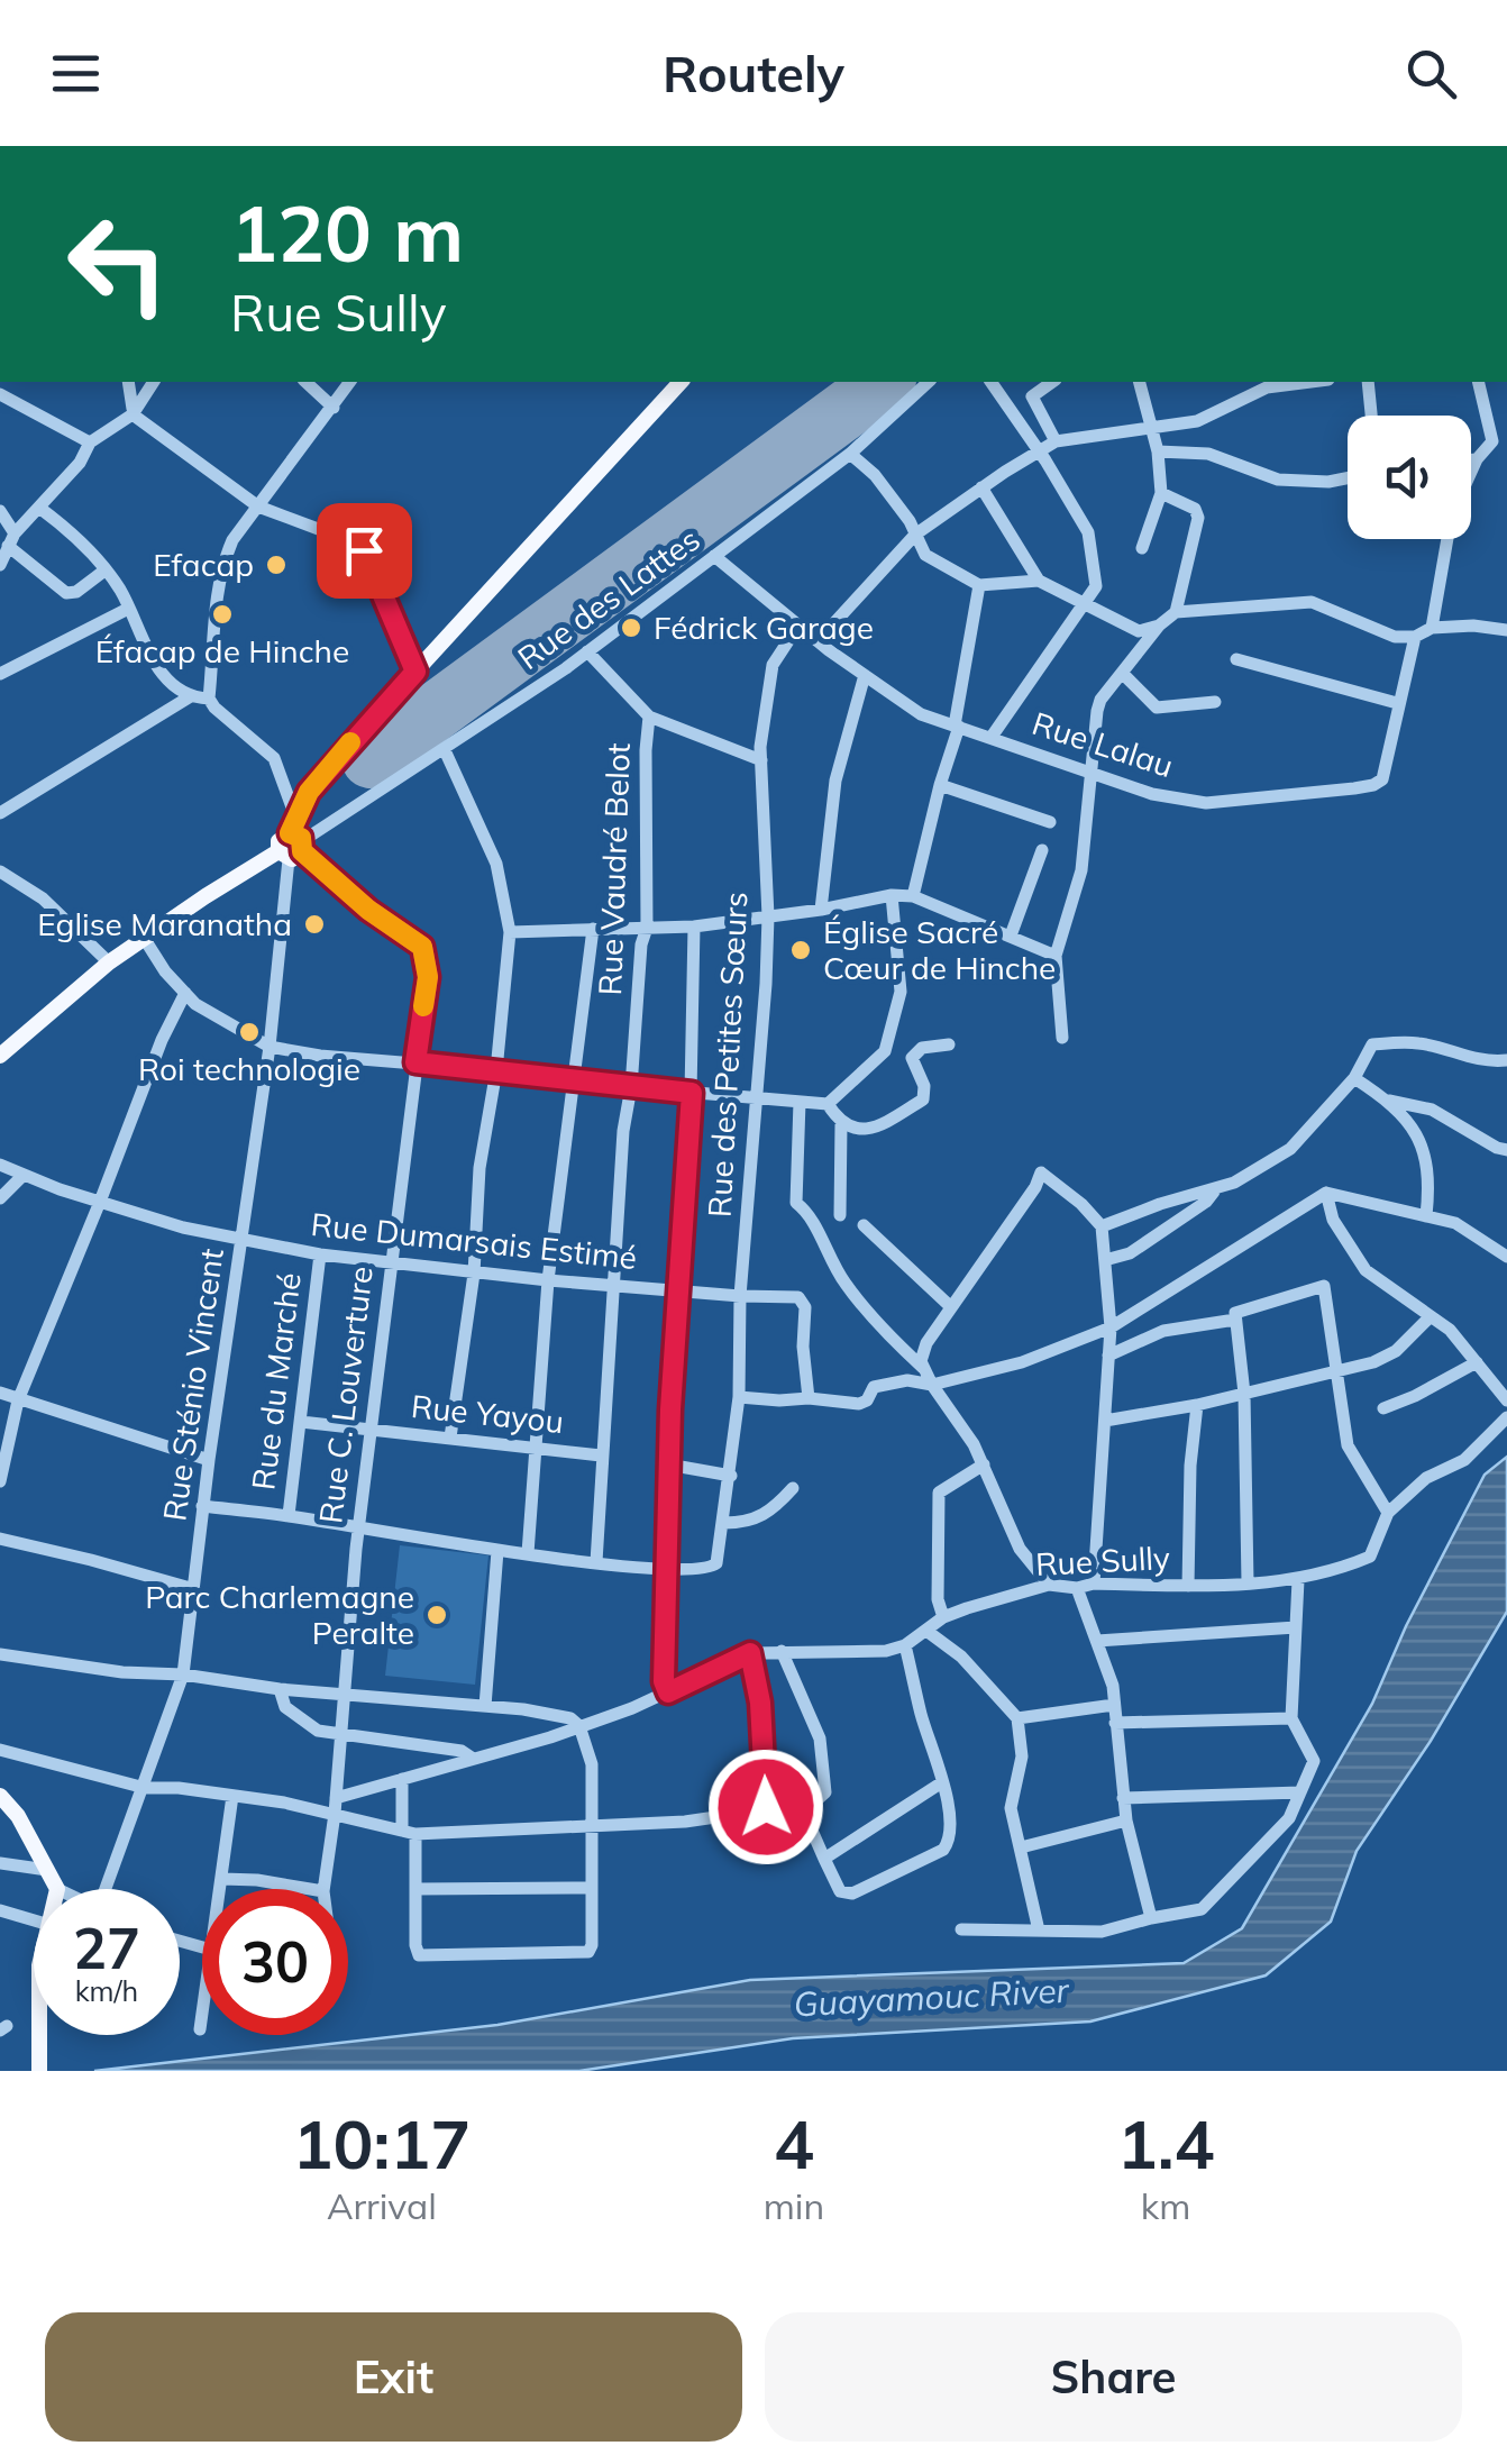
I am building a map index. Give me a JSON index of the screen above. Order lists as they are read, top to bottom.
{
  "streets": {
    "street": [
      "Rue des Lattes",
      "Rue Lalau",
      "Rue Vaudré Belot",
      "Rue des Petites Sœurs",
      "Rue Dumarsais Estimé",
      "Rue du Marché",
      "Rue Sténio Vincent",
      "Rue C. Louverture",
      "Rue Yayou",
      "Rue Sully"
    ]
  },
  "crossings": [
    ["Rue des Lattes", "Rue Lalau"],
    ["Rue des Lattes", "Rue Sténio Vincent"],
    ["Rue des Lattes", "Rue C. Louverture"],
    ["Rue Lalau", "Rue des Petites Sœurs"],
    ["Rue Vaudré Belot", "Rue Dumarsais Estimé"],
    ["Rue Vaudré Belot", "Rue Yayou"],
    ["Rue des Petites Sœurs", "Rue Dumarsais Estimé"],
    ["Rue Dumarsais Estimé", "Rue du Marché"],
    ["Rue Dumarsais Estimé", "Rue Sténio Vincent"],
    ["Rue Dumarsais Estimé", "Rue C. Louverture"],
    ["Rue du Marché", "Rue Yayou"],
    ["Rue Sténio Vincent", "Rue C. Louverture"],
    ["Rue C. Louverture", "Rue Yayou"],
    ["Rue C. Louverture", "Rue Sully"]
  ],
  "water": ["Guayamouc River"],
  "places": [
    "Efacap",
    "Éfacap de Hinche",
    "Fédrick Garage",
    "Eglise Maranatha",
    "Église Sacré Cœur de Hinche",
    "Roi technologie",
    "Parc Charlemagne Peralte"
  ],
  "page": {
    "header": "Routely",
    "turn": ["120 m", "Rue Sully"],
    "speed": "27 km/h",
    "limit": "30",
    "eta": [
      "10:17",
      "Arrival",
      "4",
      "min",
      "1.4",
      "km"
    ],
    "buttons": ["Exit", "Share"]
  }
}
